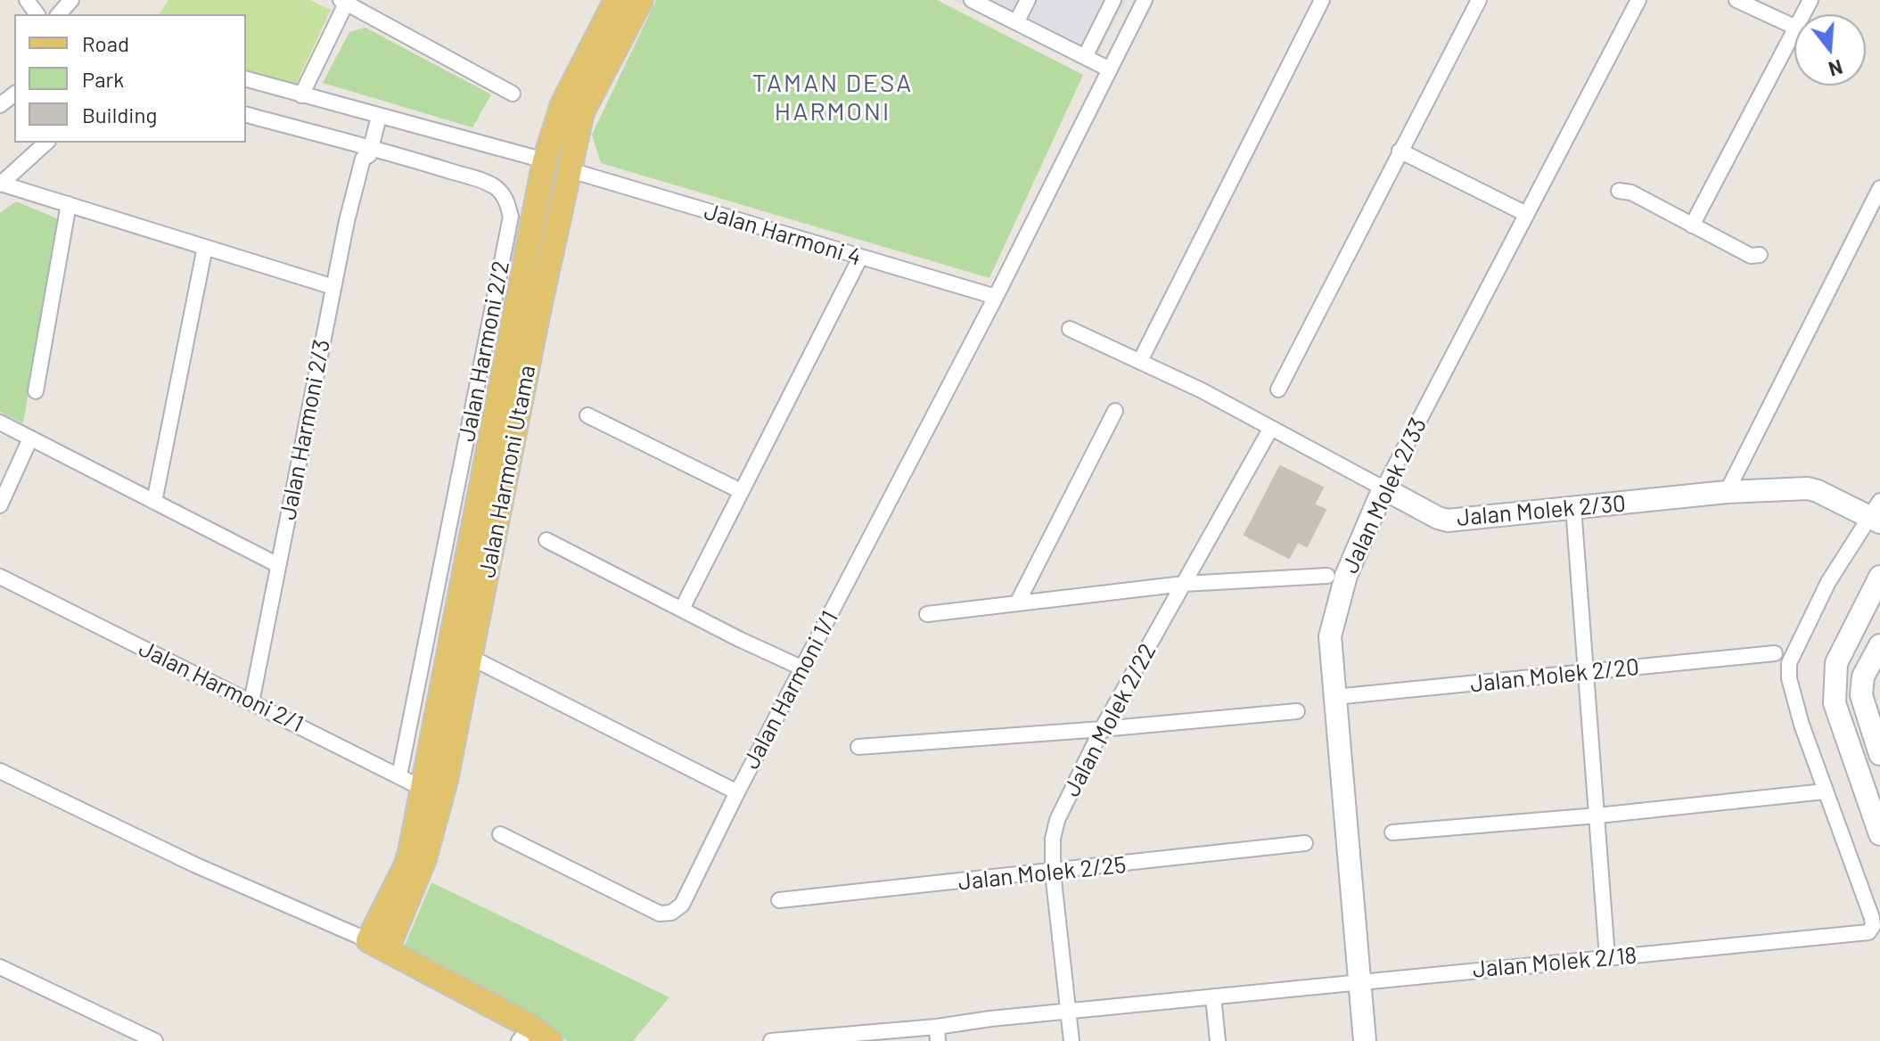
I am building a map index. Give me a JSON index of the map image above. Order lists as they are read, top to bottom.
{
  "streets": {
    "main road": ["Jalan Harmoni Utama"],
    "street": [
      "Jalan Harmoni 4",
      "Jalan Harmoni 2/2",
      "Jalan Harmoni 2/3",
      "Jalan Molek 2/33",
      "Jalan Molek 2/30",
      "Jalan Molek 2/20",
      "Jalan Harmoni 2/1",
      "Jalan Harmoni 1/1",
      "Jalan Molek 2/22",
      "Jalan Molek 2/25",
      "Jalan Molek 2/18"
    ]
  },
  "crossings": [
    ["Jalan Harmoni 4", "Jalan Harmoni Utama"],
    ["Jalan Harmoni 4", "Jalan Harmoni 1/1"],
    ["Jalan Harmoni 2/2", "Jalan Harmoni 2/3"],
    ["Jalan Harmoni 2/2", "Jalan Harmoni 2/1"],
    ["Jalan Harmoni 2/3", "Jalan Harmoni 2/1"],
    ["Jalan Harmoni Utama", "Jalan Harmoni 2/1"],
    ["Jalan Molek 2/33", "Jalan Molek 2/30"],
    ["Jalan Molek 2/33", "Jalan Molek 2/20"],
    ["Jalan Molek 2/33", "Jalan Molek 2/18"],
    ["Jalan Molek 2/30", "Jalan Molek 2/22"],
    ["Jalan Molek 2/30", "Jalan Molek 2/18"],
    ["Jalan Molek 2/22", "Jalan Molek 2/25"],
    ["Jalan Molek 2/22", "Jalan Molek 2/18"]
  ],
  "districts": ["TAMAN DESA HARMONI"],
  "legend": ["Road", "Park", "Building"],
  "north": "bottom"
}
